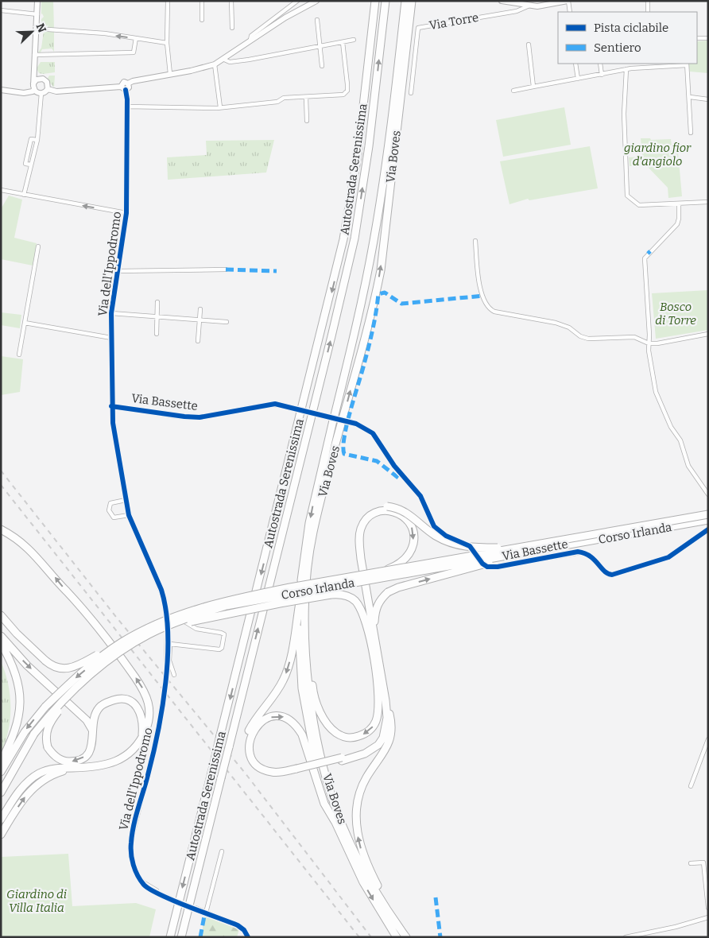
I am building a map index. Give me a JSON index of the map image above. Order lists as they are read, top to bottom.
{
  "streets": {
    "highway": ["Via Boves", "Autostrada Serenissima", "Corso Irlanda"],
    "street": ["Via Torre", "Via dell'Ippodromo", "Via Bassette"]
  },
  "crossings": [
    ["Via dell'Ippodromo", "Via Bassette"]
  ],
  "parks": ["giardino fior d'angiolo", "Bosco di Torre", "Giardino di Villa Italia"],
  "legend": ["Pista ciclabile", "Sentiero"],
  "north": "top right"
}
